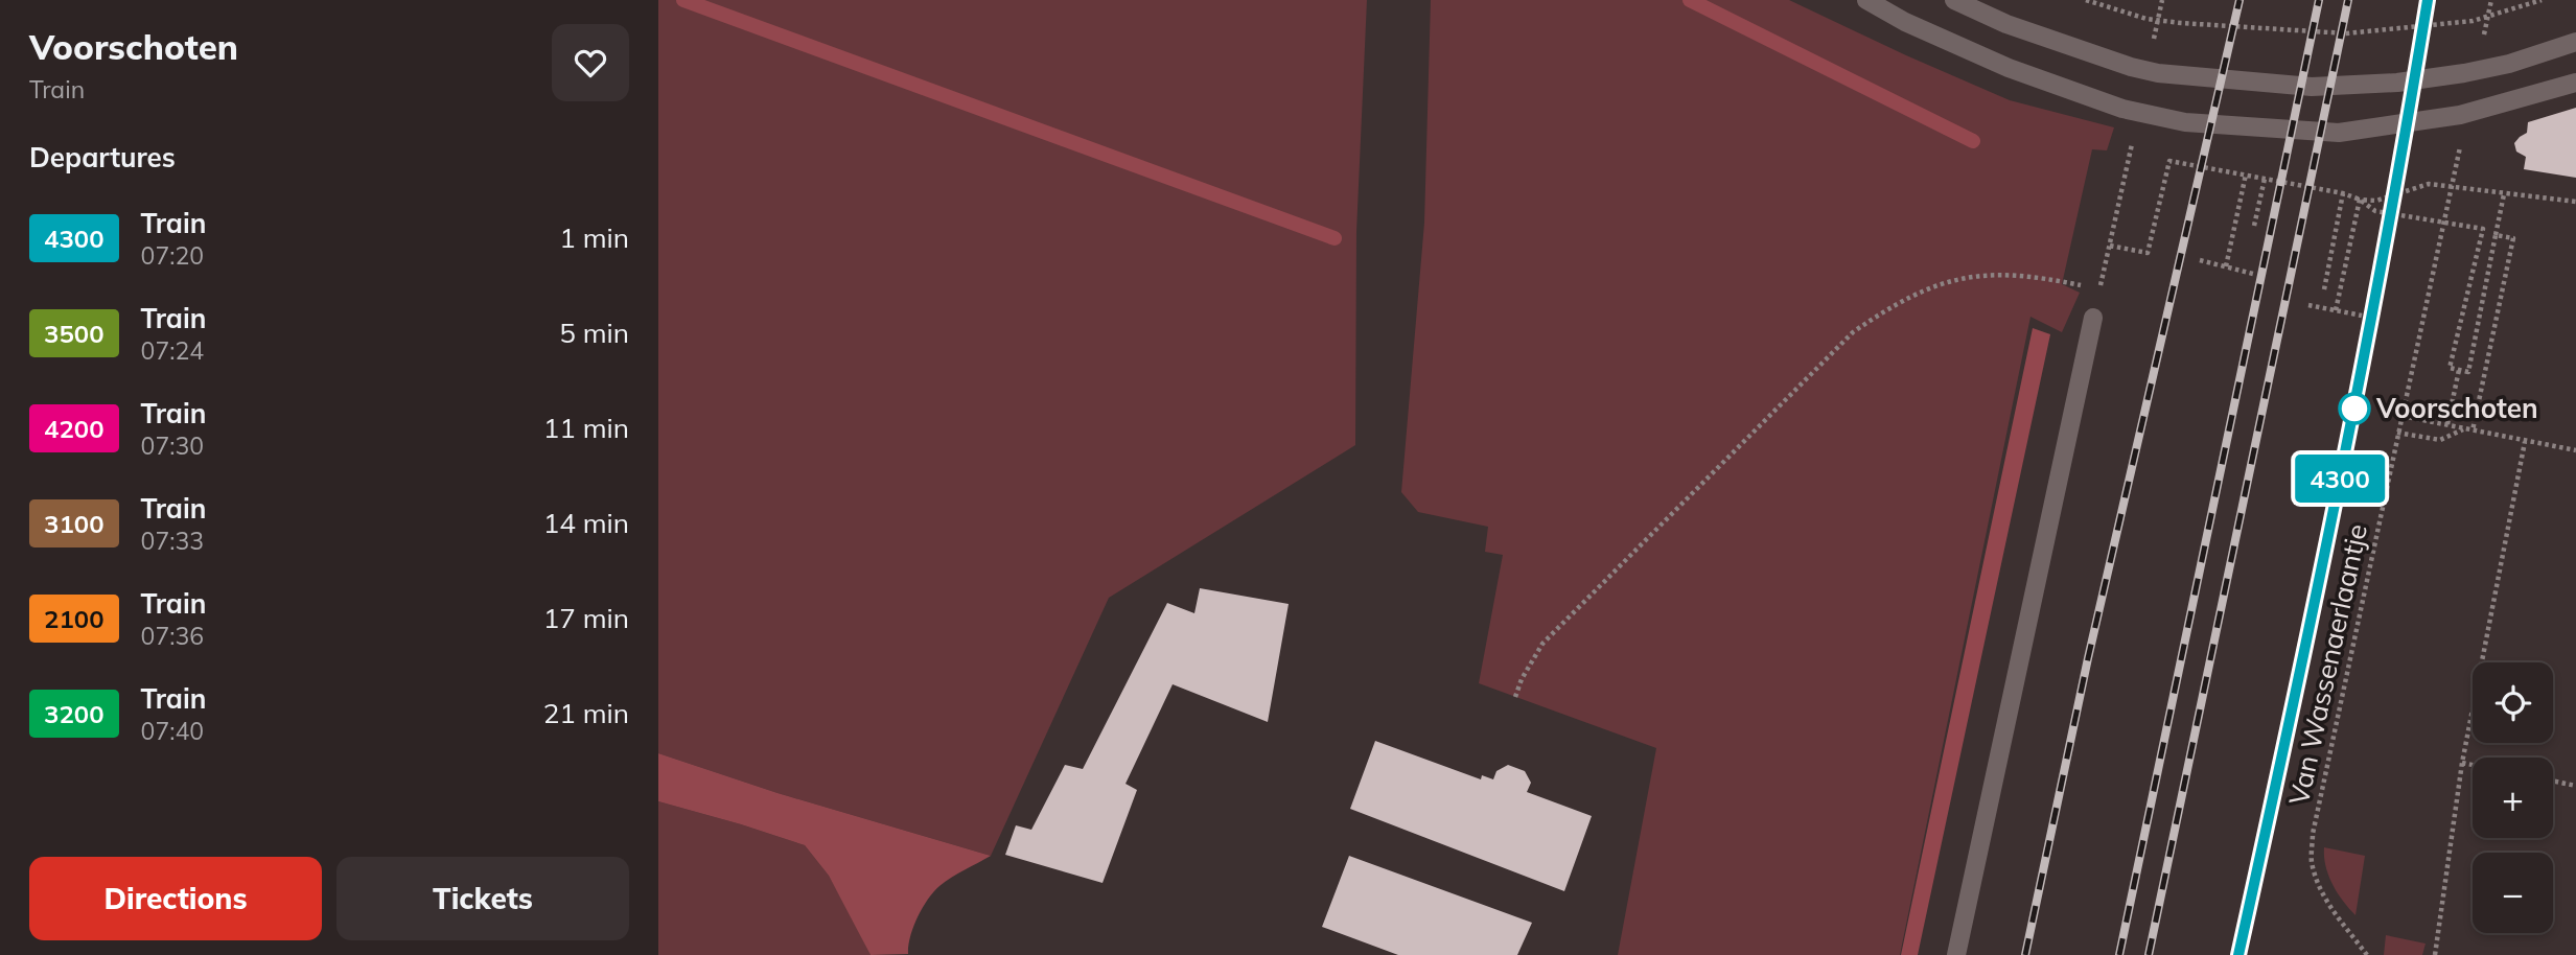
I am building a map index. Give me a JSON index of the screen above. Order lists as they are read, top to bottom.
{
  "streets": {
    "path": ["Van Wassenaerlaantje"]
  },
  "places": ["Voorschoten"],
  "page": {
    "heading": [
      ["Voorschoten", "Train"],
      "Departures"
    ],
    "on_map": "4300",
    "list": [
      {
        "mark": "4300",
        "name": "Train",
        "note": "07:20",
        "value": "1 min"
      },
      {
        "mark": "3500",
        "name": "Train",
        "note": "07:24",
        "value": "5 min"
      },
      {
        "mark": "4200",
        "name": "Train",
        "note": "07:30",
        "value": "11 min"
      },
      {
        "mark": "3100",
        "name": "Train",
        "note": "07:33",
        "value": "14 min"
      },
      {
        "mark": "2100",
        "name": "Train",
        "note": "07:36",
        "value": "17 min"
      },
      {
        "mark": "3200",
        "name": "Train",
        "note": "07:40",
        "value": "21 min"
      }
    ],
    "map_buttons": ["+", "−"],
    "buttons": ["Directions", "Tickets"]
  }
}
